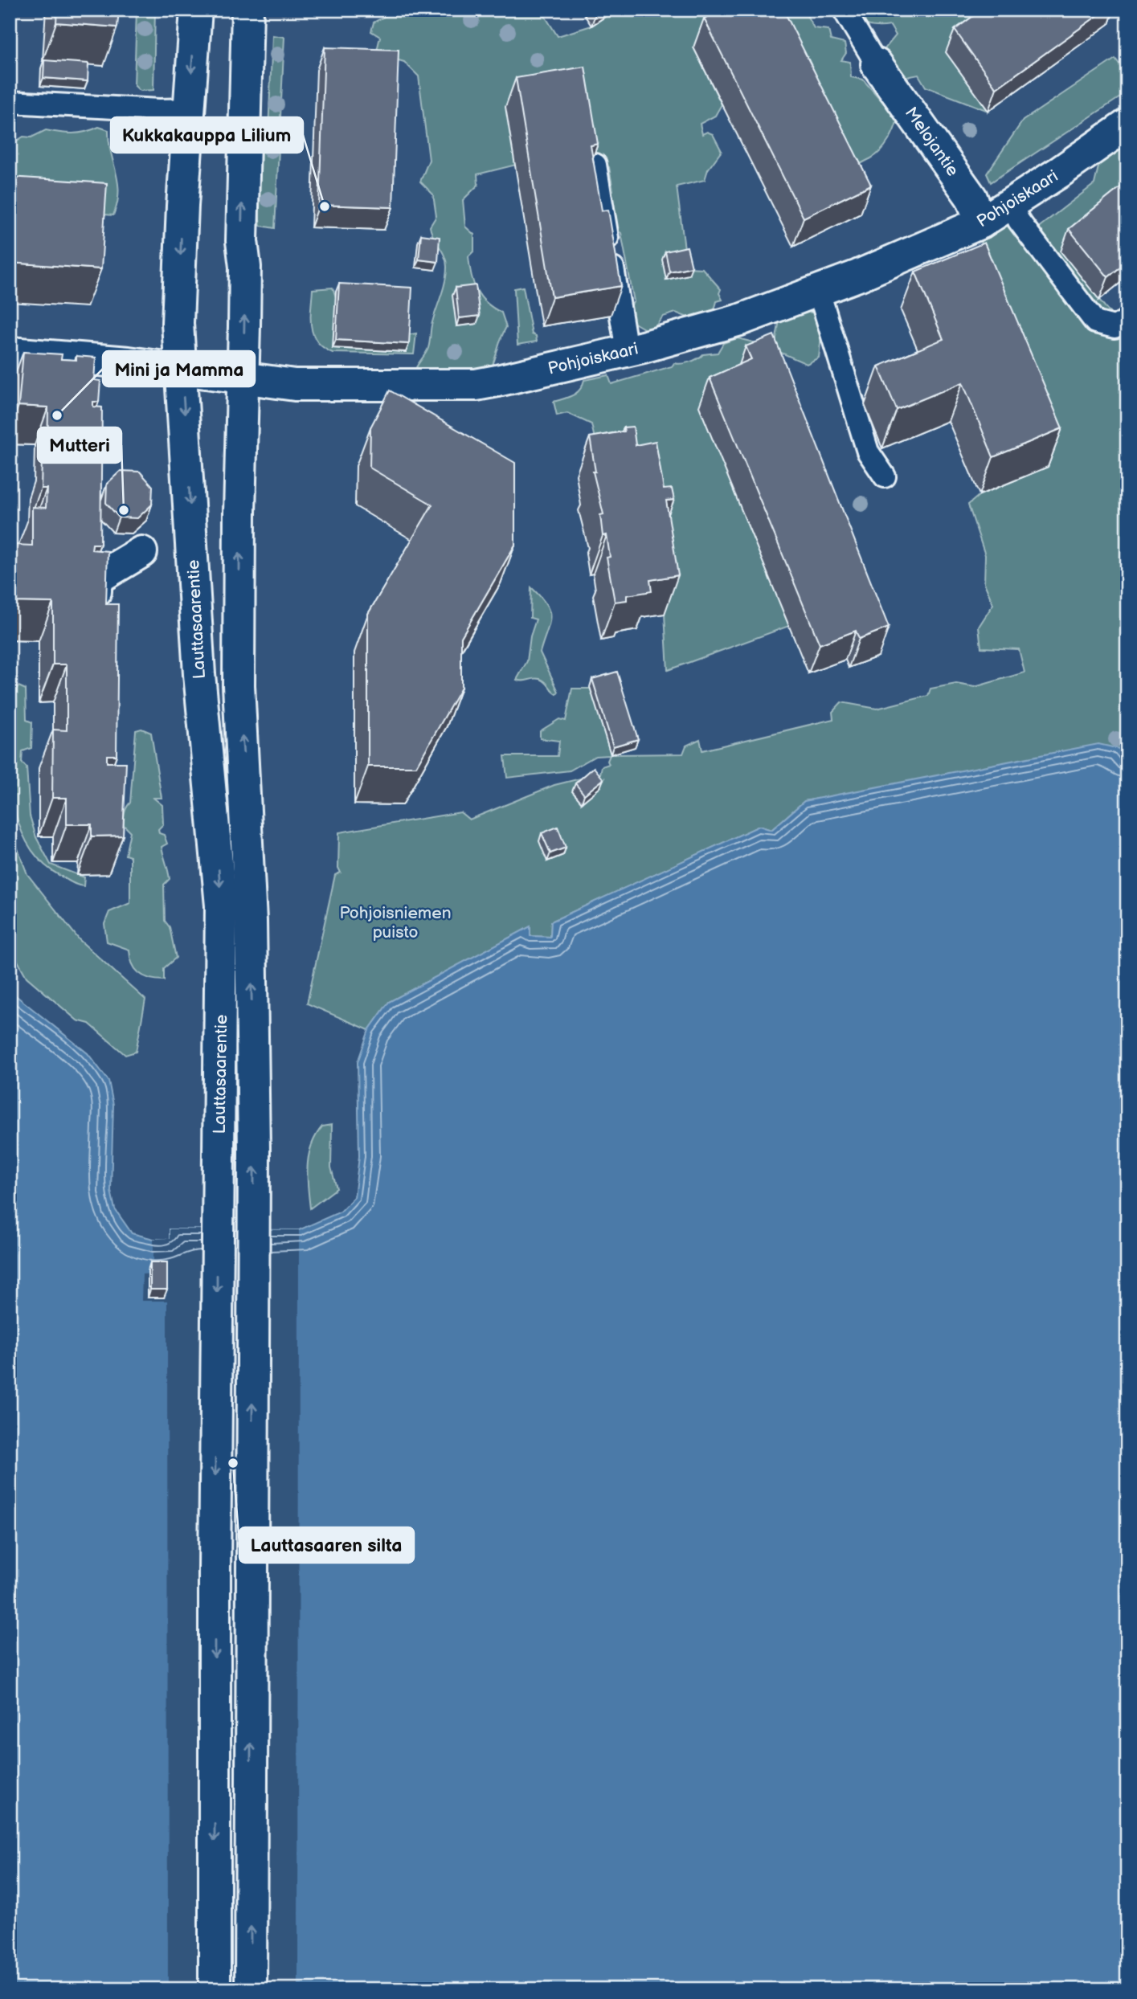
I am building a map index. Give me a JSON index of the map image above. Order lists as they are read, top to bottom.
{
  "streets": {
    "main road": ["Melojantie", "Pohjoiskaari", "Lauttasaarentie"]
  },
  "crossings": [
    ["Melojantie", "Pohjoiskaari"],
    ["Pohjoiskaari", "Lauttasaarentie"]
  ],
  "parks": ["Pohjoisniemen puisto"],
  "places": [
    "Kukkakauppa Lilium",
    "Mini ja Mamma",
    "Mutteri",
    "Lauttasaaren silta"
  ]
}
